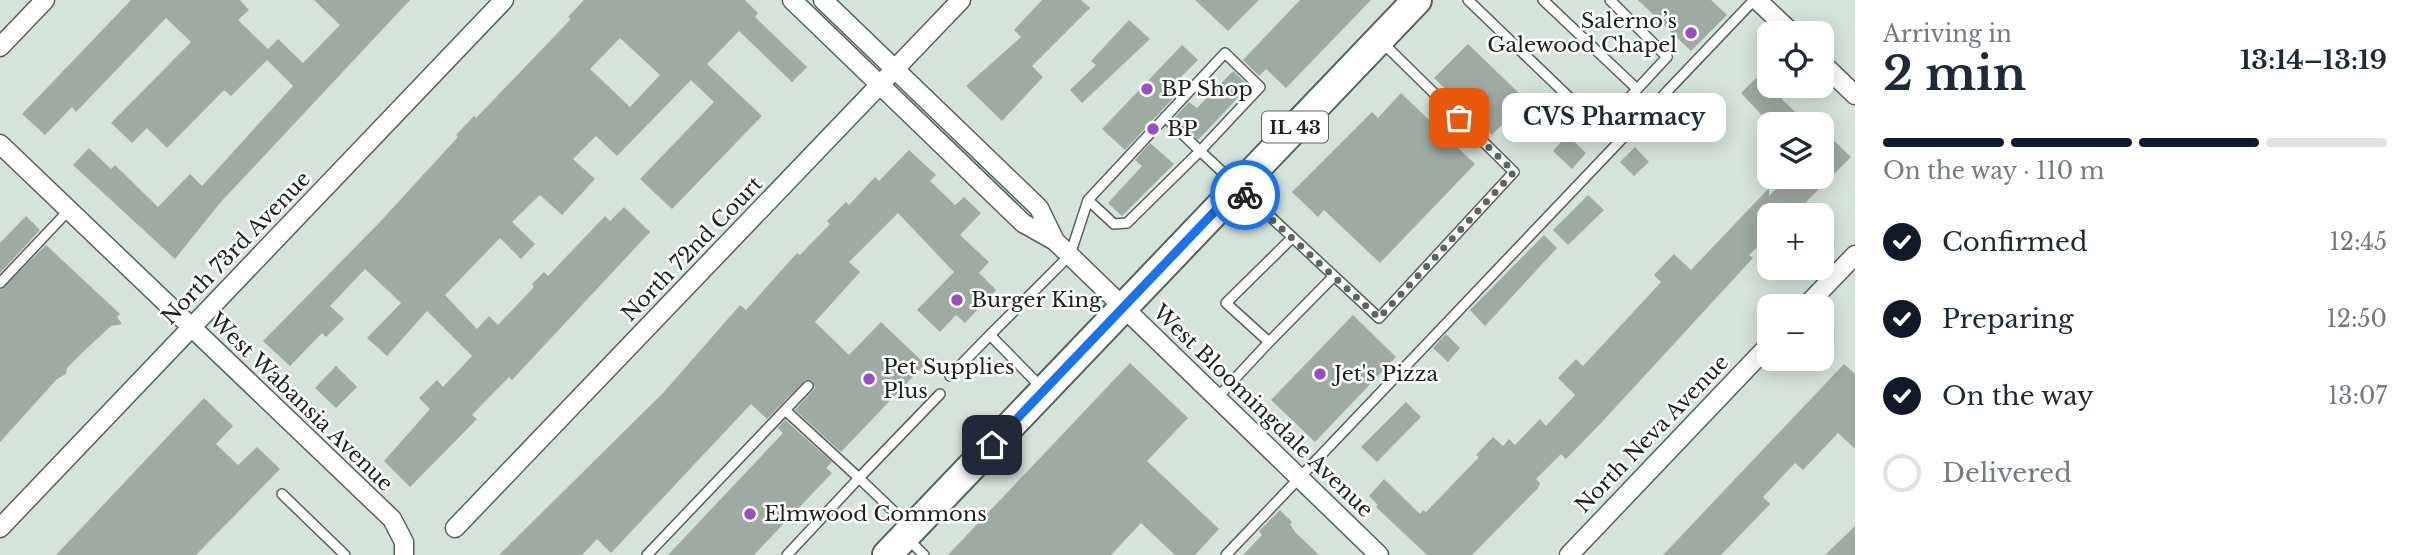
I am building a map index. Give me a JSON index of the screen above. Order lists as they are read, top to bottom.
{
  "streets": {
    "main road": ["IL 43"],
    "street": [
      "North 73rd Avenue",
      "North 72nd Court",
      "West Wabansia Avenue",
      "West Bloomingdale Avenue",
      "North Neva Avenue"
    ]
  },
  "crossings": [
    ["IL 43", "West Bloomingdale Avenue"],
    ["North 73rd Avenue", "West Wabansia Avenue"],
    ["North 72nd Court", "West Bloomingdale Avenue"]
  ],
  "places": [
    "Salerno’s Galewood Chapel",
    "BP Shop",
    "CVS Pharmacy",
    "BP",
    "Burger King",
    "Jet's Pizza",
    "Pet Supplies Plus",
    "Elmwood Commons"
  ],
  "page": {
    "heading": ["2 min", "Arriving in", "13:14–13:19"],
    "map_buttons": ["+", "−"],
    "bubble": "CVS Pharmacy",
    "bar": "On the way · 110 m",
    "list": [
      ["Confirmed", "12:45"],
      ["Preparing", "12:50"],
      ["On the way", "13:07"],
      "Delivered"
    ]
  }
}
